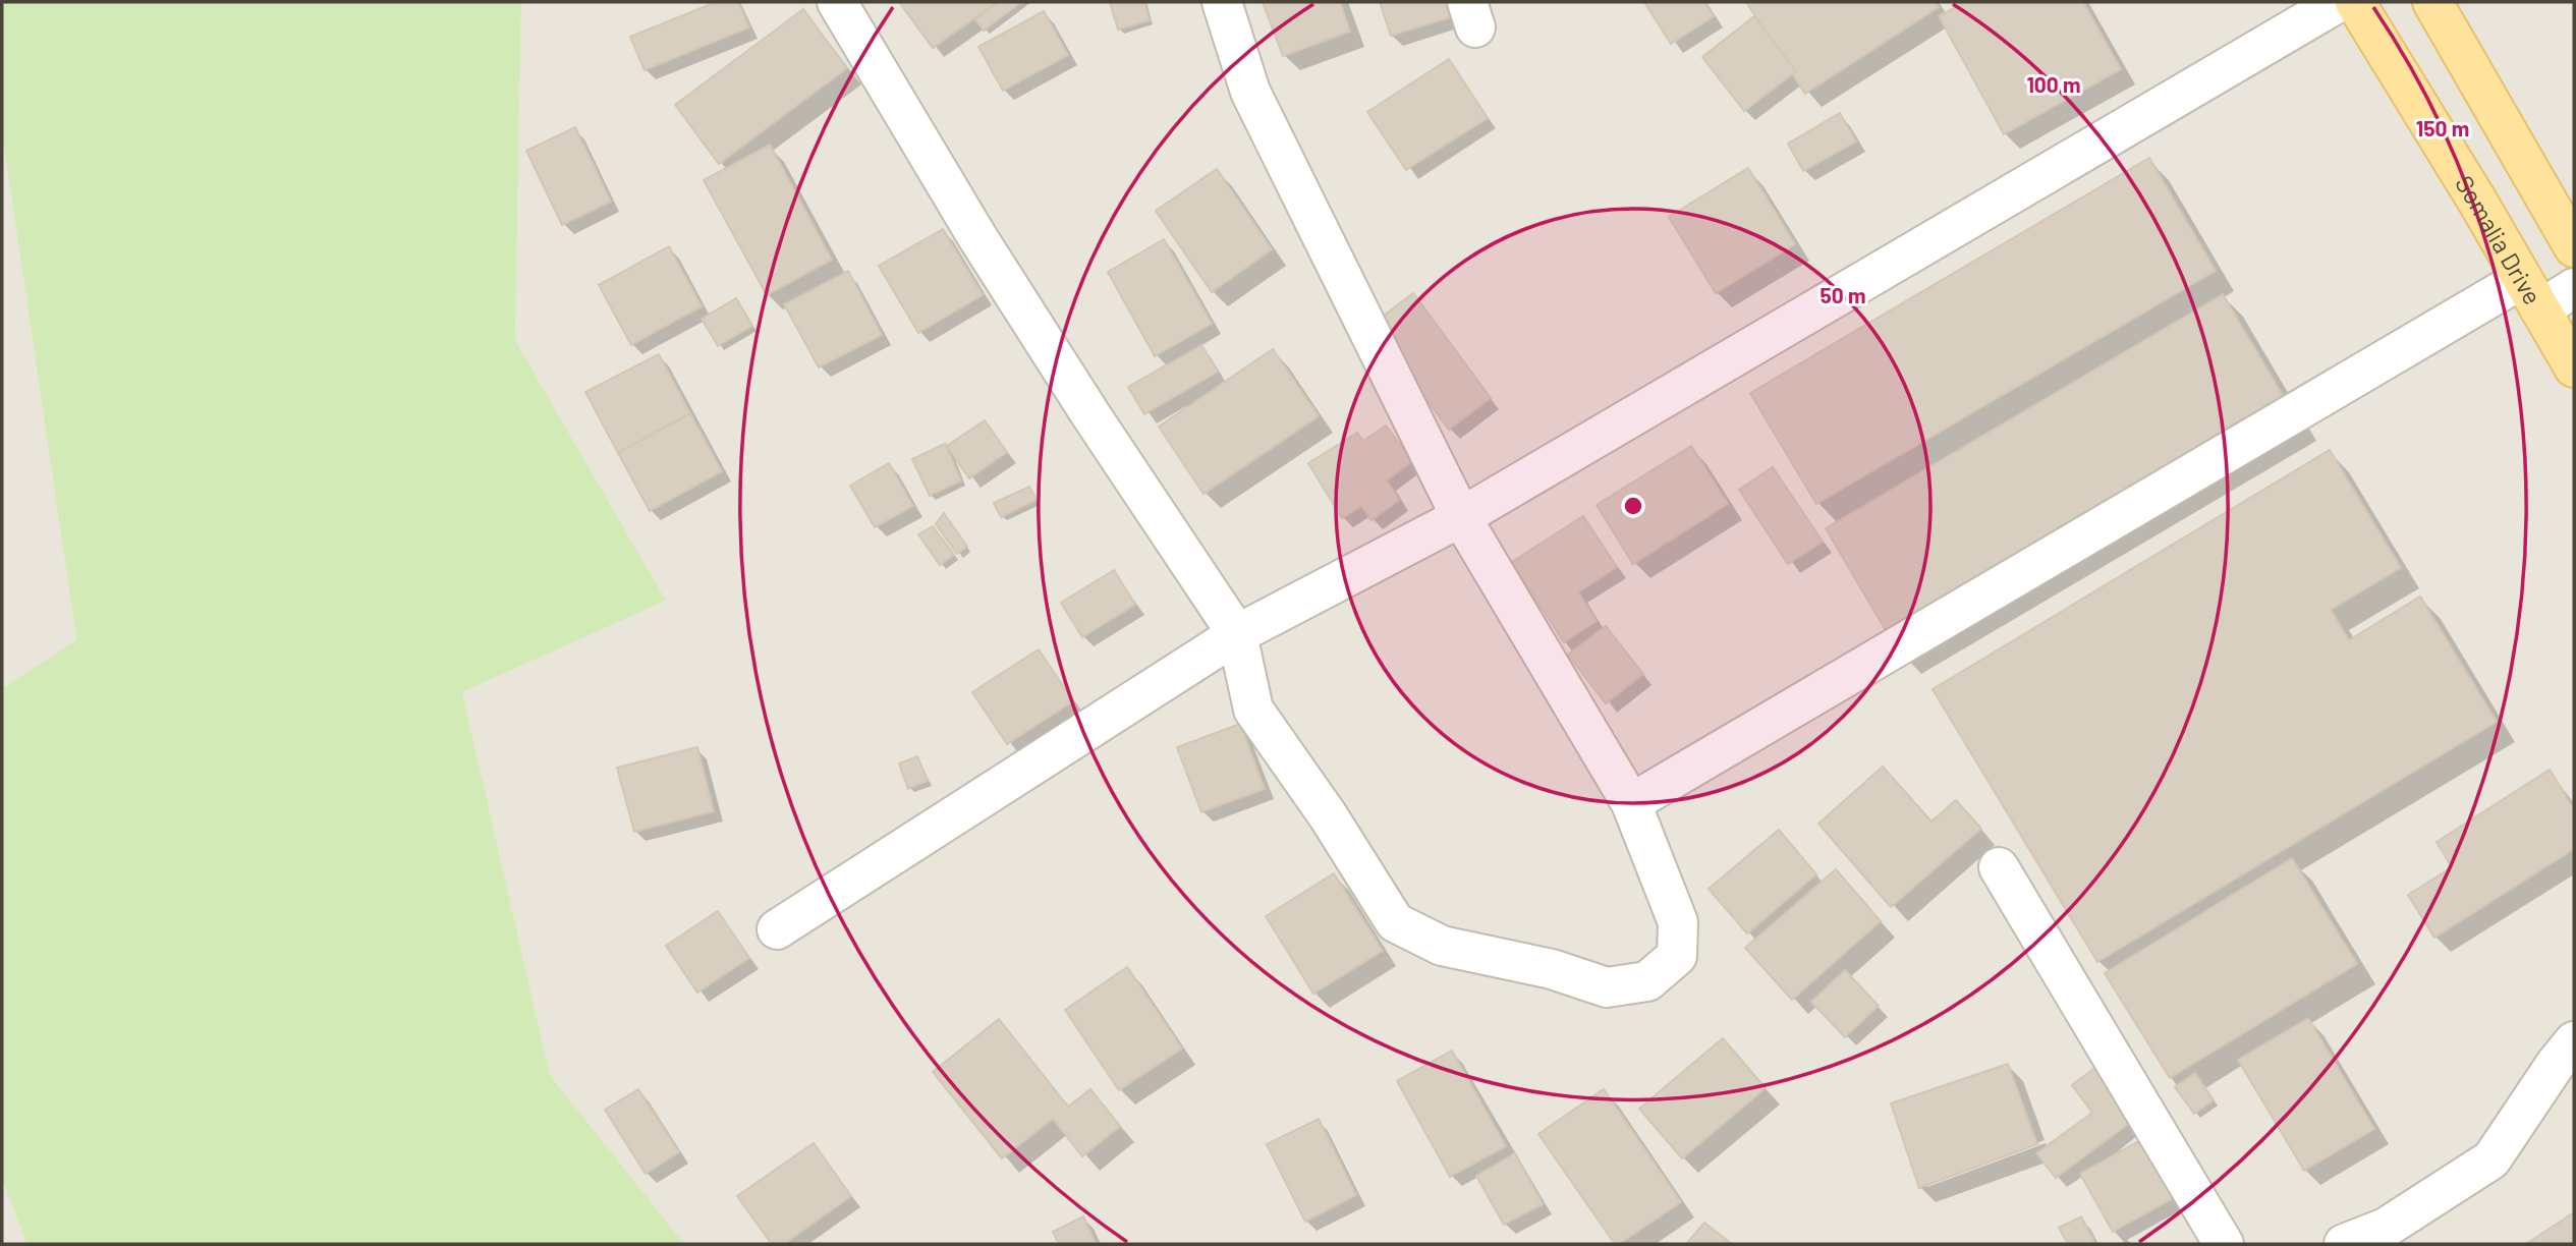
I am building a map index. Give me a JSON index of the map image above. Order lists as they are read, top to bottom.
{
  "streets": {
    "main road": ["Somalia Drive"]
  },
  "rings": ["100 m", "150 m", "50 m"]
}
